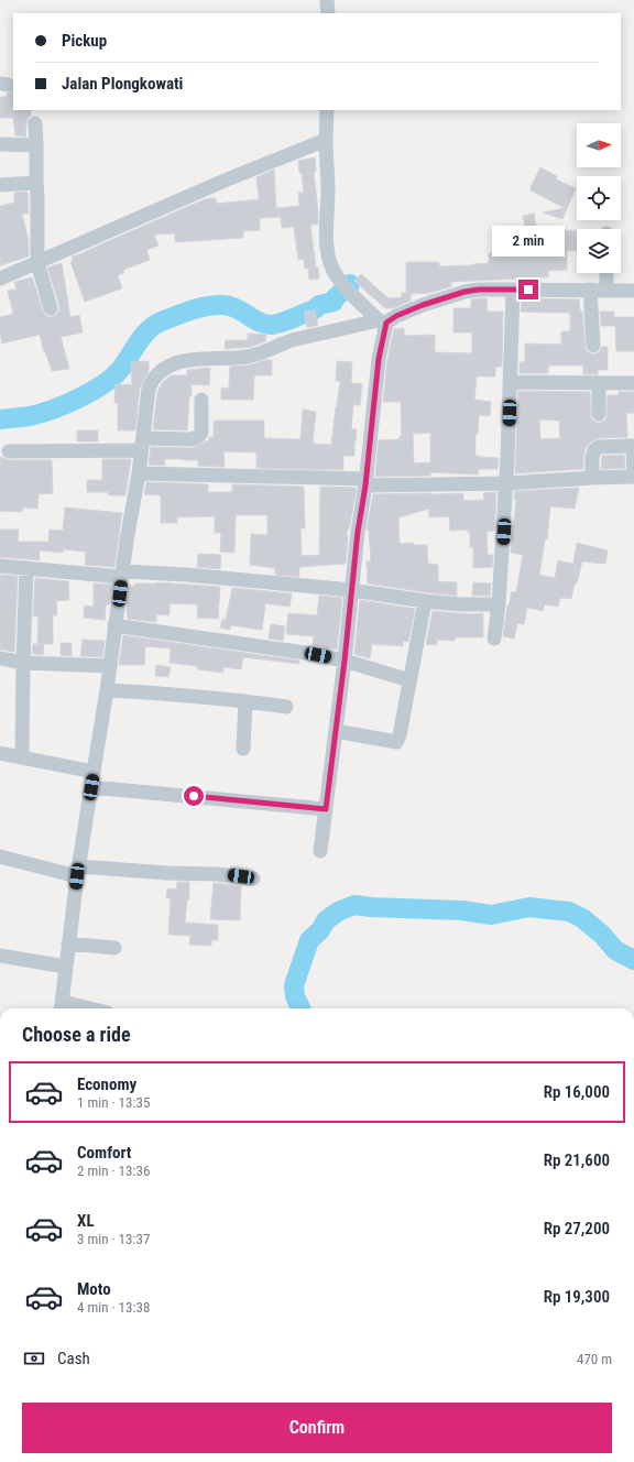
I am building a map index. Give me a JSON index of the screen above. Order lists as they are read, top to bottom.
{
  "north": "right",
  "page": {
    "banner": ["Pickup", "Jalan Plongkowati"],
    "bubble": "2 min",
    "heading": "Choose a ride",
    "list": [
      {
        "name": "Economy",
        "note": "1 min · 13:35",
        "value": "Rp 16,000"
      },
      {
        "name": "Comfort",
        "note": "2 min · 13:36",
        "value": "Rp 21,600"
      },
      {
        "name": "XL",
        "note": "3 min · 13:37",
        "value": "Rp 27,200"
      },
      {
        "name": "Moto",
        "note": "4 min · 13:38",
        "value": "Rp 19,300"
      }
    ],
    "pay": ["Cash", "470 m"],
    "buttons": "Confirm"
  }
}
